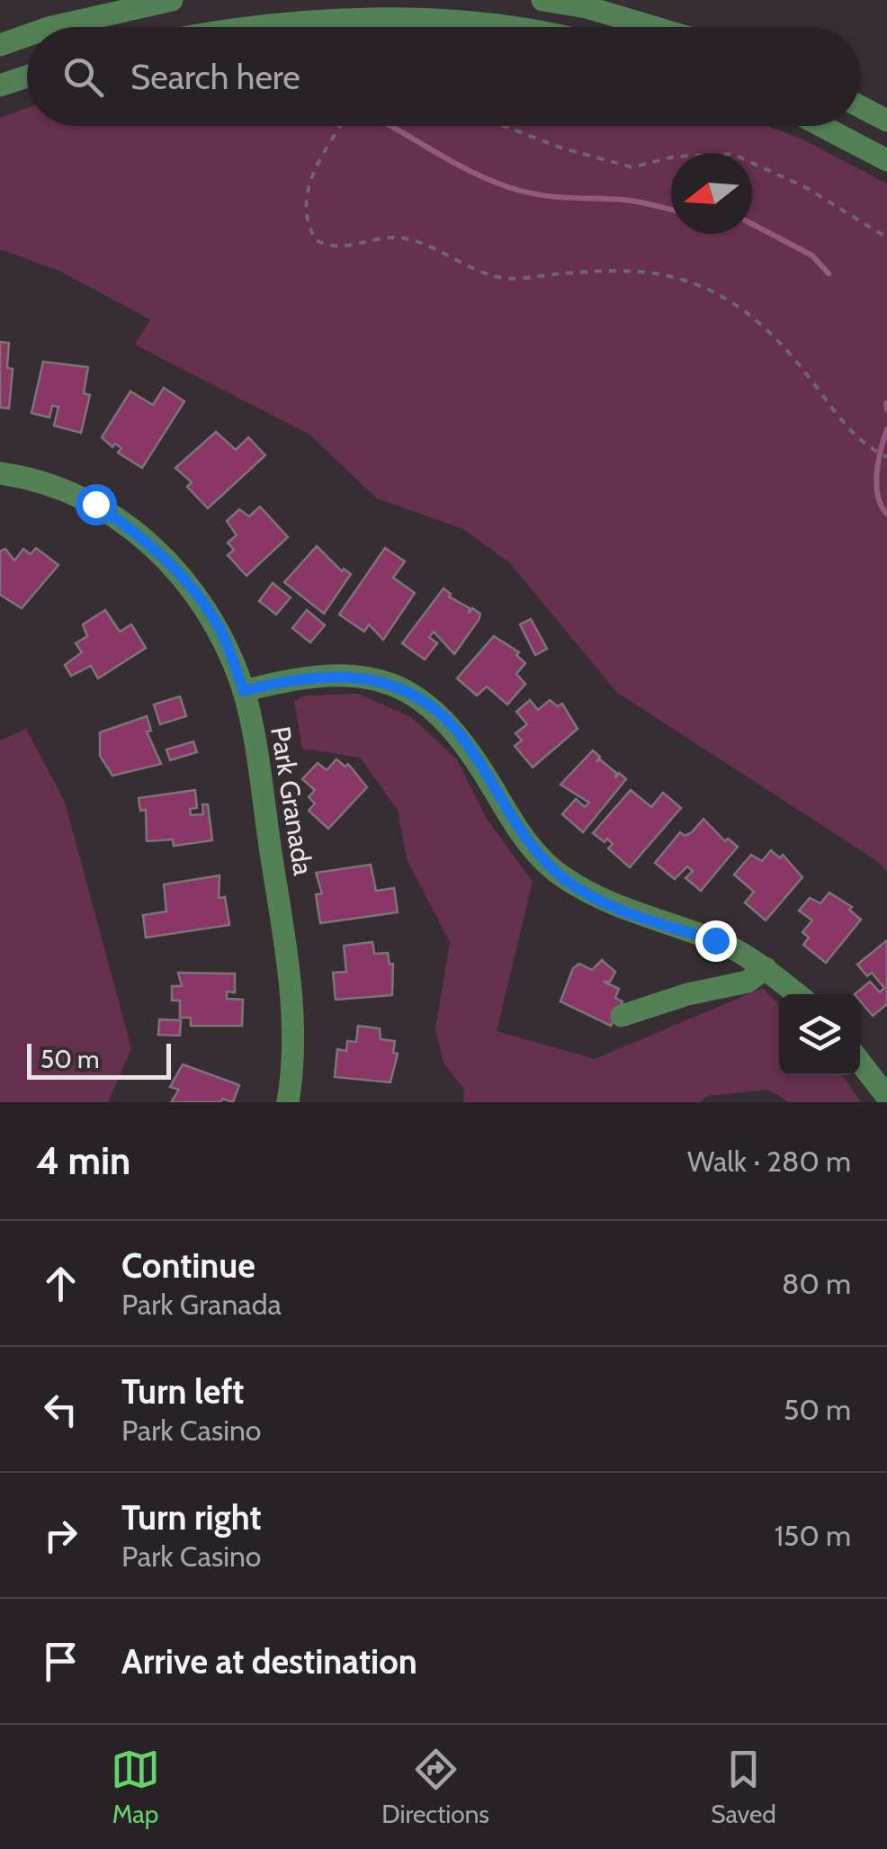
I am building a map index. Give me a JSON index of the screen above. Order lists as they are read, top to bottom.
{
  "streets": {
    "street": ["Park Granada"]
  },
  "scale_bar": "50 m",
  "north": "left",
  "page": {
    "search": "Search here",
    "scale": "50 m",
    "heading": ["4 min", "Walk · 280 m"],
    "list": [
      ["Continue", "Park Granada", "80 m"],
      ["Turn left", "Park Casino", "50 m"],
      ["Turn right", "Park Casino", "150 m"],
      "Arrive at destination"
    ],
    "nav": ["Map", "Directions", "Saved"]
  }
}
